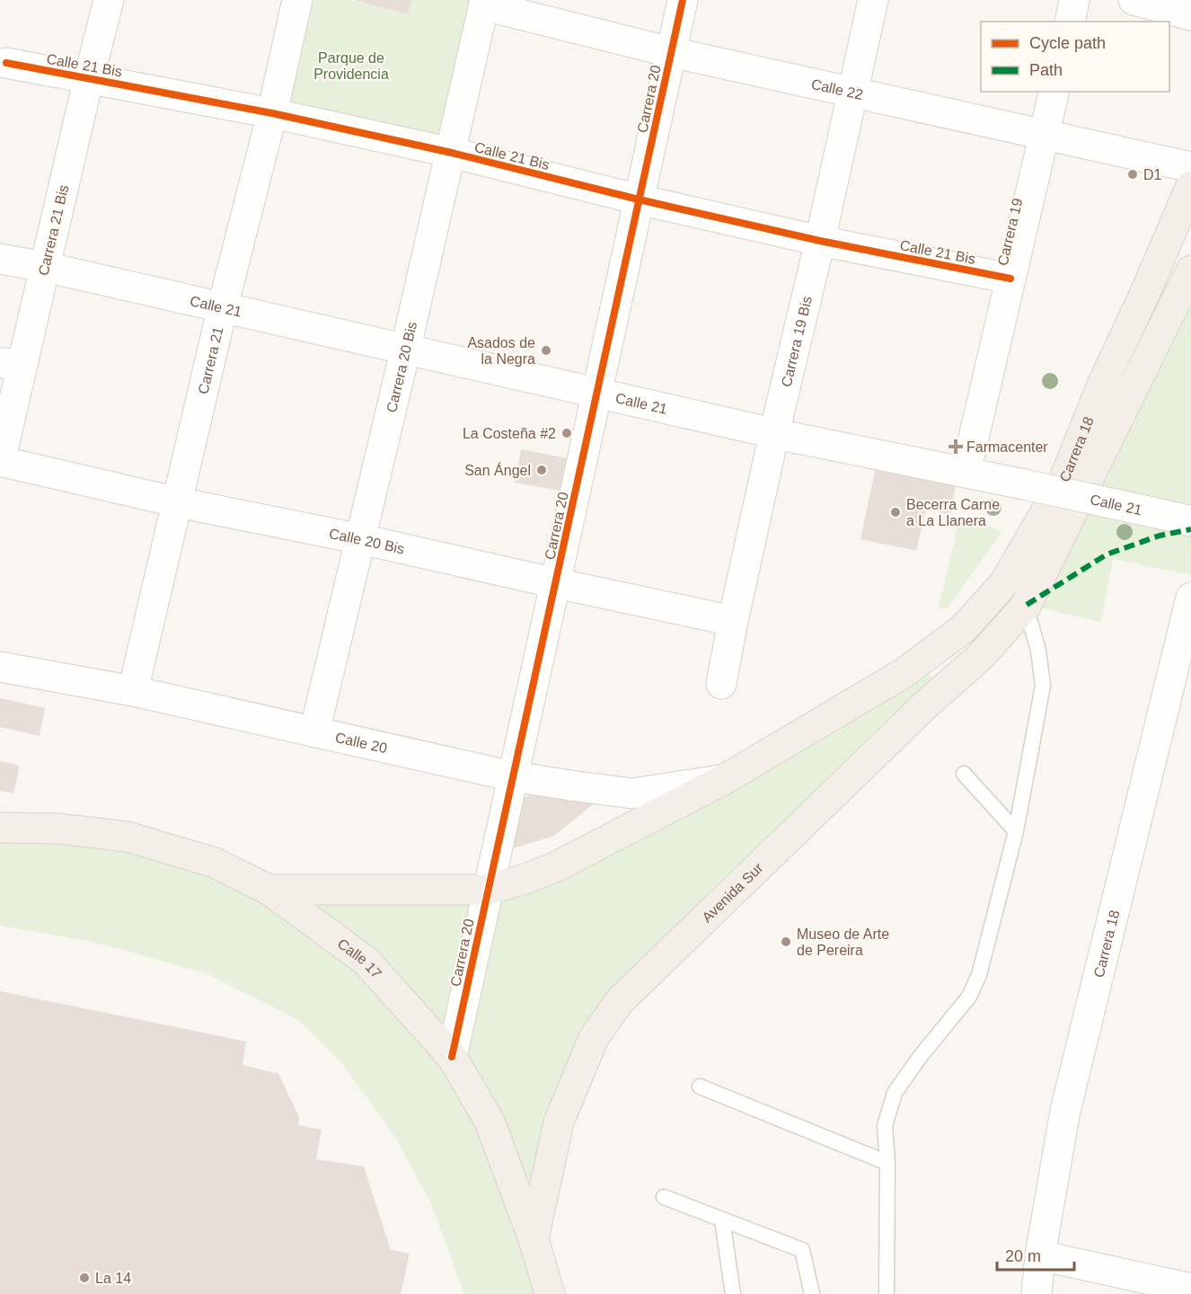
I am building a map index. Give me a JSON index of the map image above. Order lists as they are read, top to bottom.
{
  "streets": {
    "main road": ["Carrera 18", "Avenida Sur", "Calle 17"],
    "street": [
      "Calle 21 Bis",
      "Calle 22",
      "Carrera 20",
      "Carrera 21 Bis",
      "Carrera 19",
      "Calle 21",
      "Carrera 19 Bis",
      "Carrera 21",
      "Carrera 20 Bis",
      "Calle 20 Bis",
      "Calle 20"
    ]
  },
  "crossings": [
    ["Calle 21 Bis", "Carrera 20"],
    ["Calle 21 Bis", "Carrera 21 Bis"],
    ["Calle 21 Bis", "Carrera 19"],
    ["Calle 21 Bis", "Carrera 19 Bis"],
    ["Calle 21 Bis", "Carrera 21"],
    ["Calle 21 Bis", "Carrera 20 Bis"],
    ["Calle 22", "Carrera 20"],
    ["Calle 22", "Carrera 19"],
    ["Calle 22", "Carrera 19 Bis"],
    ["Calle 22", "Carrera 20 Bis"],
    ["Carrera 20", "Calle 21"],
    ["Carrera 20", "Calle 20 Bis"],
    ["Carrera 20", "Calle 20"],
    ["Carrera 20", "Calle 17"],
    ["Carrera 21 Bis", "Calle 21"],
    ["Carrera 21 Bis", "Calle 20 Bis"],
    ["Carrera 19", "Calle 21"],
    ["Calle 21", "Carrera 19 Bis"],
    ["Calle 21", "Carrera 21"],
    ["Calle 21", "Carrera 20 Bis"],
    ["Carrera 19 Bis", "Calle 20 Bis"],
    ["Carrera 21", "Calle 20 Bis"],
    ["Carrera 21", "Calle 20"],
    ["Carrera 20 Bis", "Calle 20 Bis"],
    ["Carrera 20 Bis", "Calle 20"],
    ["Carrera 18", "Calle 20"],
    ["Carrera 18", "Avenida Sur"],
    ["Avenida Sur", "Calle 17"]
  ],
  "parks": ["Parque de Providencia"],
  "places": {
    "other": [
      "D1",
      "Asados de la Negra",
      "La Costeña #2",
      "San Ángel",
      "Becerra Carne a La Llanera",
      "Museo de Arte de Pereira",
      "La 14"
    ],
    "health": ["Farmacenter"]
  },
  "legend": ["Cycle path", "Path"],
  "scale_bar": "20 m"
}
